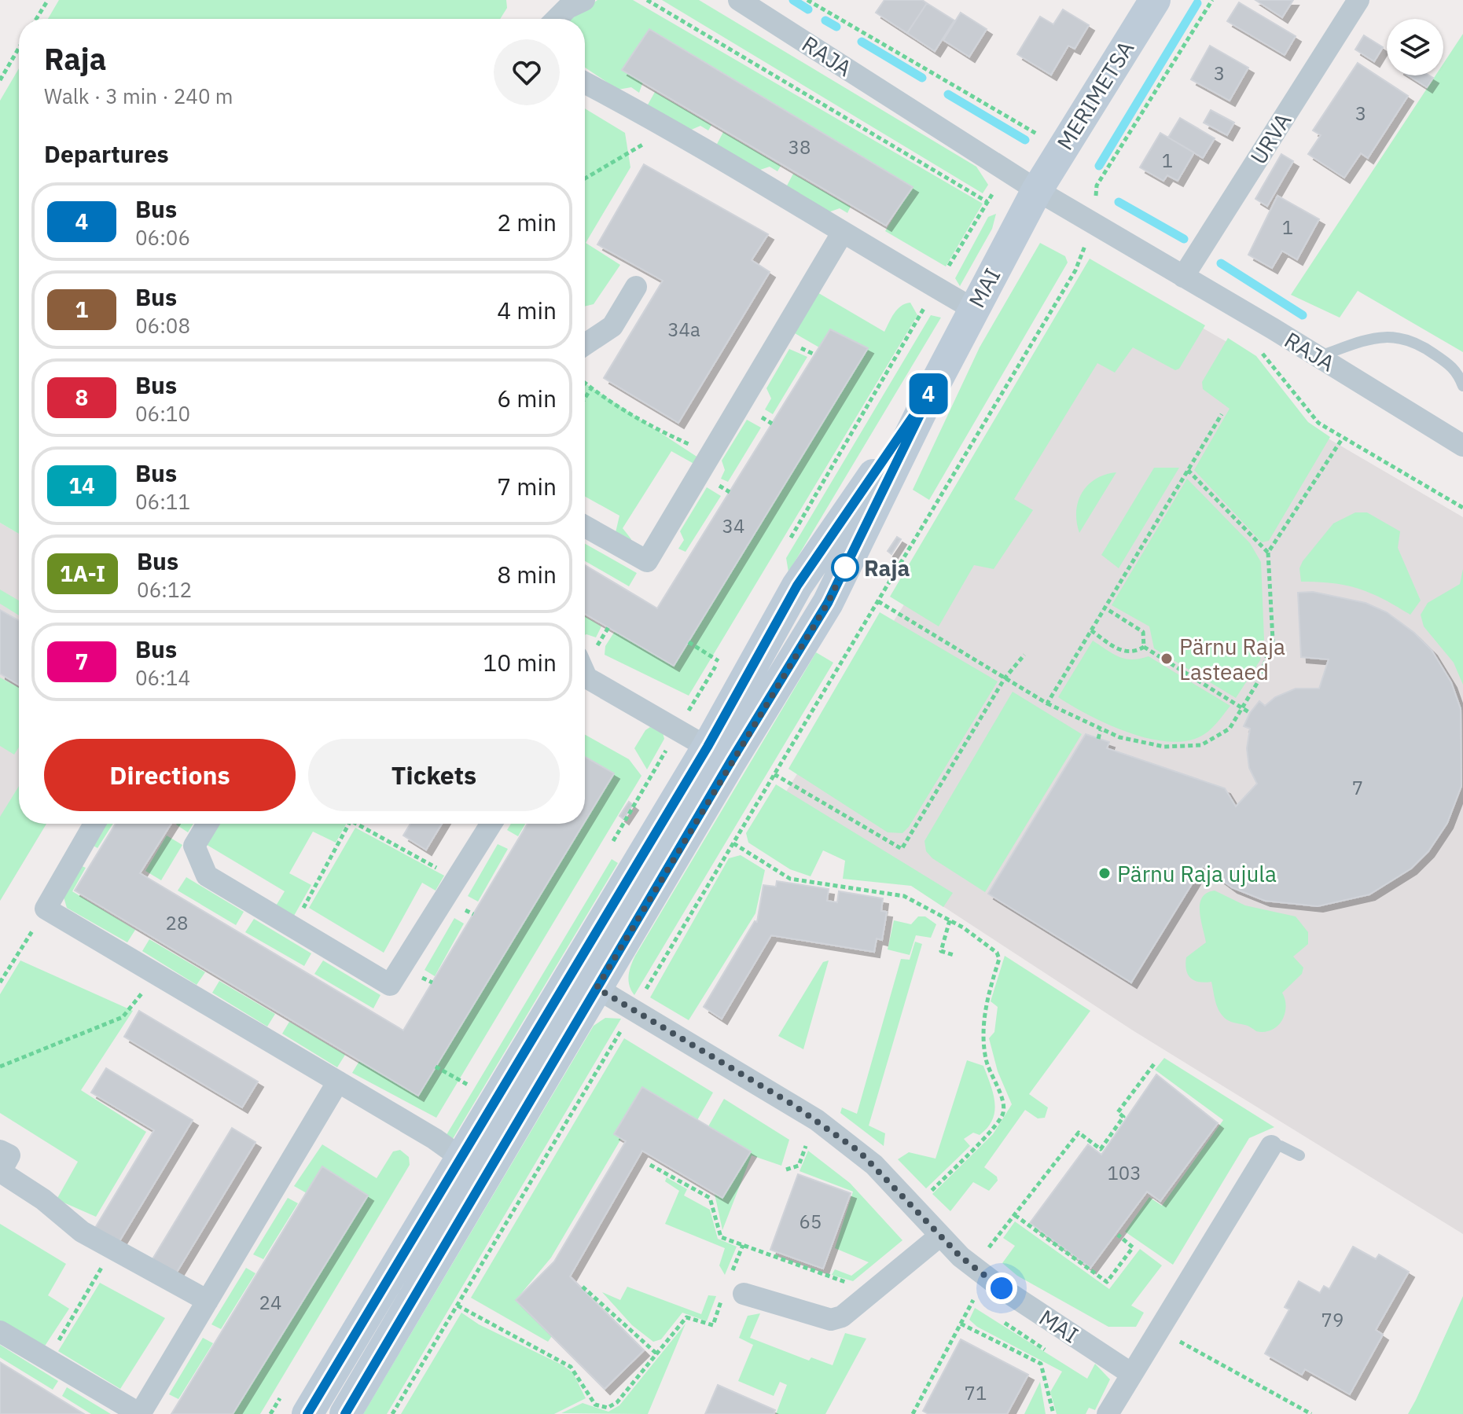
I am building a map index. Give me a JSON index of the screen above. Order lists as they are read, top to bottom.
{
  "streets": {
    "street": [
      "RAJA",
      "MERIMETSA",
      "URVA",
      "MAI"
    ]
  },
  "crossings": [
    ["RAJA", "MERIMETSA"],
    ["RAJA", "URVA"],
    ["RAJA", "MAI"],
    ["MERIMETSA", "MAI"]
  ],
  "places": ["Raja", "Pärnu Raja Lasteaed", "Pärnu Raja ujula"],
  "lines": ["bus line 4"],
  "house_numbers": [
    "3",
    "3",
    "38",
    "1",
    "1",
    "34a",
    "34",
    "7",
    "28",
    "103",
    "65",
    "24",
    "79",
    "71"
  ],
  "page": {
    "on_map": "4",
    "heading": [
      ["Raja", "Walk · 3 min · 240 m"],
      "Departures"
    ],
    "list": [
      {
        "mark": "4",
        "name": "Bus",
        "note": "06:06",
        "value": "2 min"
      },
      {
        "mark": "1",
        "name": "Bus",
        "note": "06:08",
        "value": "4 min"
      },
      {
        "mark": "8",
        "name": "Bus",
        "note": "06:10",
        "value": "6 min"
      },
      {
        "mark": "14",
        "name": "Bus",
        "note": "06:11",
        "value": "7 min"
      },
      {
        "mark": "1A-I",
        "name": "Bus",
        "note": "06:12",
        "value": "8 min"
      },
      {
        "mark": "7",
        "name": "Bus",
        "note": "06:14",
        "value": "10 min"
      }
    ],
    "buttons": ["Directions", "Tickets"]
  }
}
